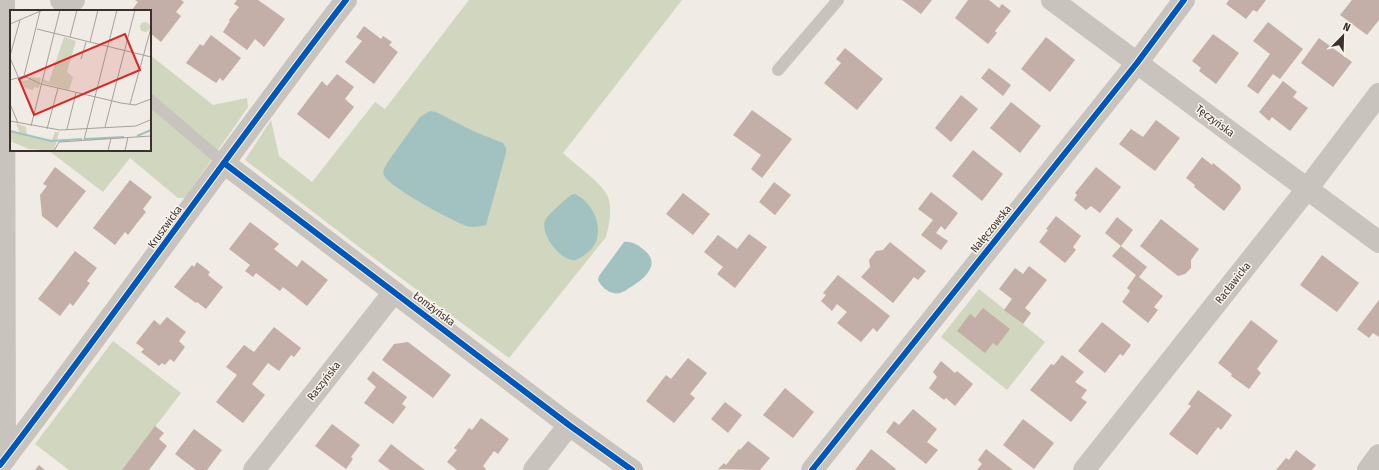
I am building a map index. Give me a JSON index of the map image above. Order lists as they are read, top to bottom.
{
  "streets": {
    "street": [
      "Tęczyńska",
      "Kruszwicka",
      "Nałęczowska",
      "Racławicka",
      "Łomżyńska",
      "Raszyńska"
    ]
  },
  "crossings": [
    ["Tęczyńska", "Nałęczowska"],
    ["Tęczyńska", "Racławicka"],
    ["Kruszwicka", "Łomżyńska"],
    ["Łomżyńska", "Raszyńska"]
  ],
  "north": "top right"
}
